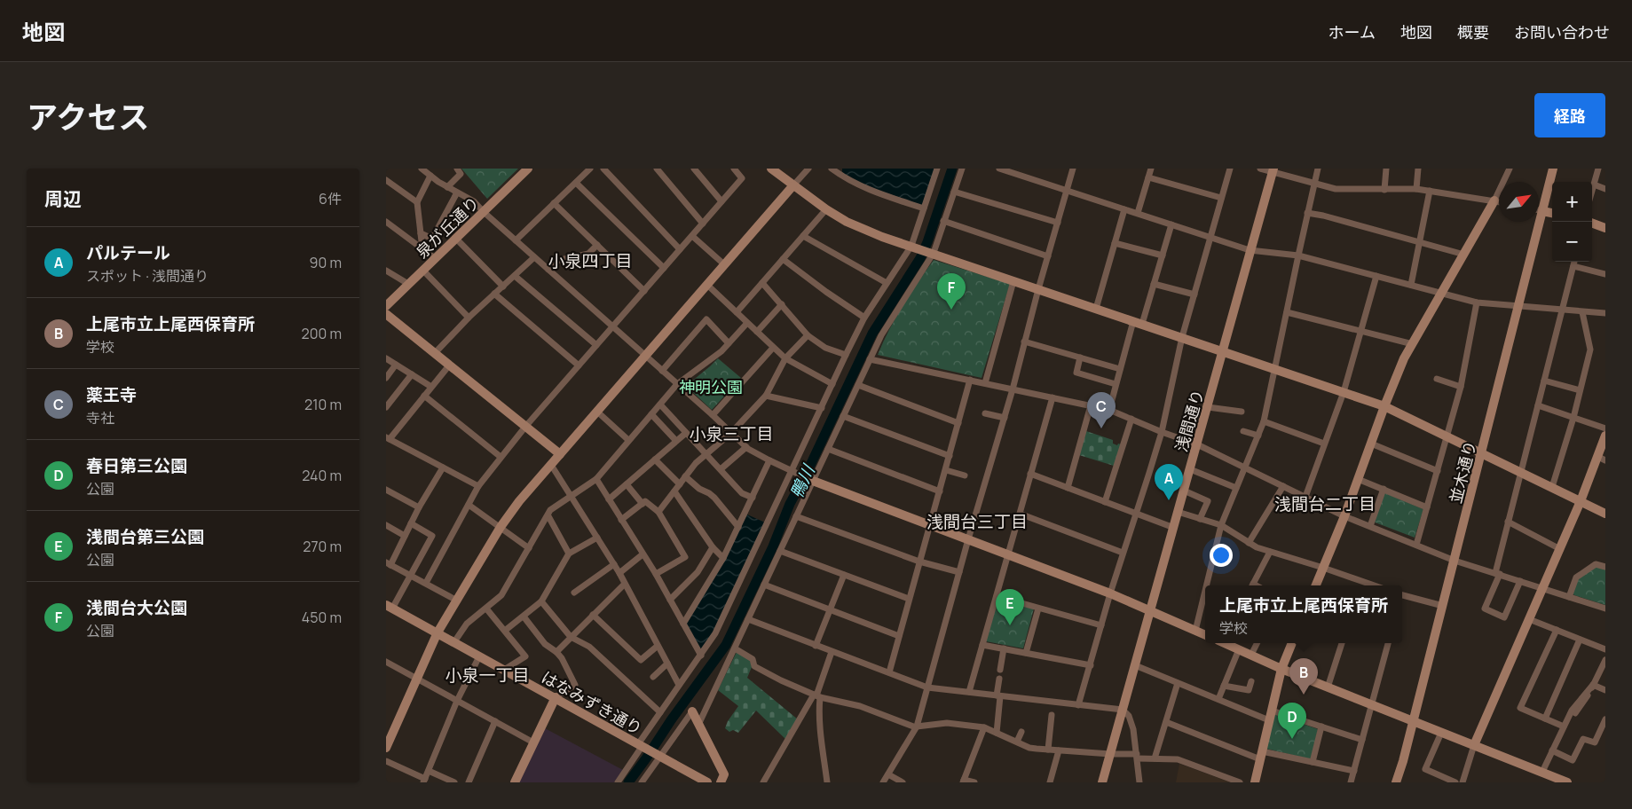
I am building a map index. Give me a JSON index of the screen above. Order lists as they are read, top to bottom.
{
  "streets": {
    "street": [
      "泉が丘通り",
      "浅間通り",
      "並木通り",
      "はなみずき通り"
    ]
  },
  "districts": [
    "小泉四丁目",
    "小泉三丁目",
    "浅間台二丁目",
    "浅間台三丁目",
    "小泉一丁目"
  ],
  "water": ["鴨川"],
  "parks": ["神明公園"],
  "north": "top right",
  "page": {
    "header": "地図",
    "nav": [
      "ホーム",
      "地図",
      "概要",
      "お問い合わせ"
    ],
    "title": "アクセス",
    "buttons": "経路",
    "heading": ["周辺", "6件"],
    "map_buttons": ["+", "−"],
    "list": [
      {
        "mark": "A",
        "name": "パルテール",
        "note": "スポット · 浅間通り",
        "value": "90 m"
      },
      {
        "mark": "B",
        "name": "上尾市立上尾西保育所",
        "note": "学校",
        "value": "200 m"
      },
      {
        "mark": "C",
        "name": "薬王寺",
        "note": "寺社",
        "value": "210 m"
      },
      {
        "mark": "D",
        "name": "春日第三公園",
        "note": "公園",
        "value": "240 m"
      },
      {
        "mark": "E",
        "name": "浅間台第三公園",
        "note": "公園",
        "value": "270 m"
      },
      {
        "mark": "F",
        "name": "浅間台大公園",
        "note": "公園",
        "value": "450 m"
      }
    ],
    "pins": [
      "F",
      "C",
      "A",
      "E",
      "B",
      "D"
    ],
    "popup": ["上尾市立上尾西保育所", "学校"]
  }
}
